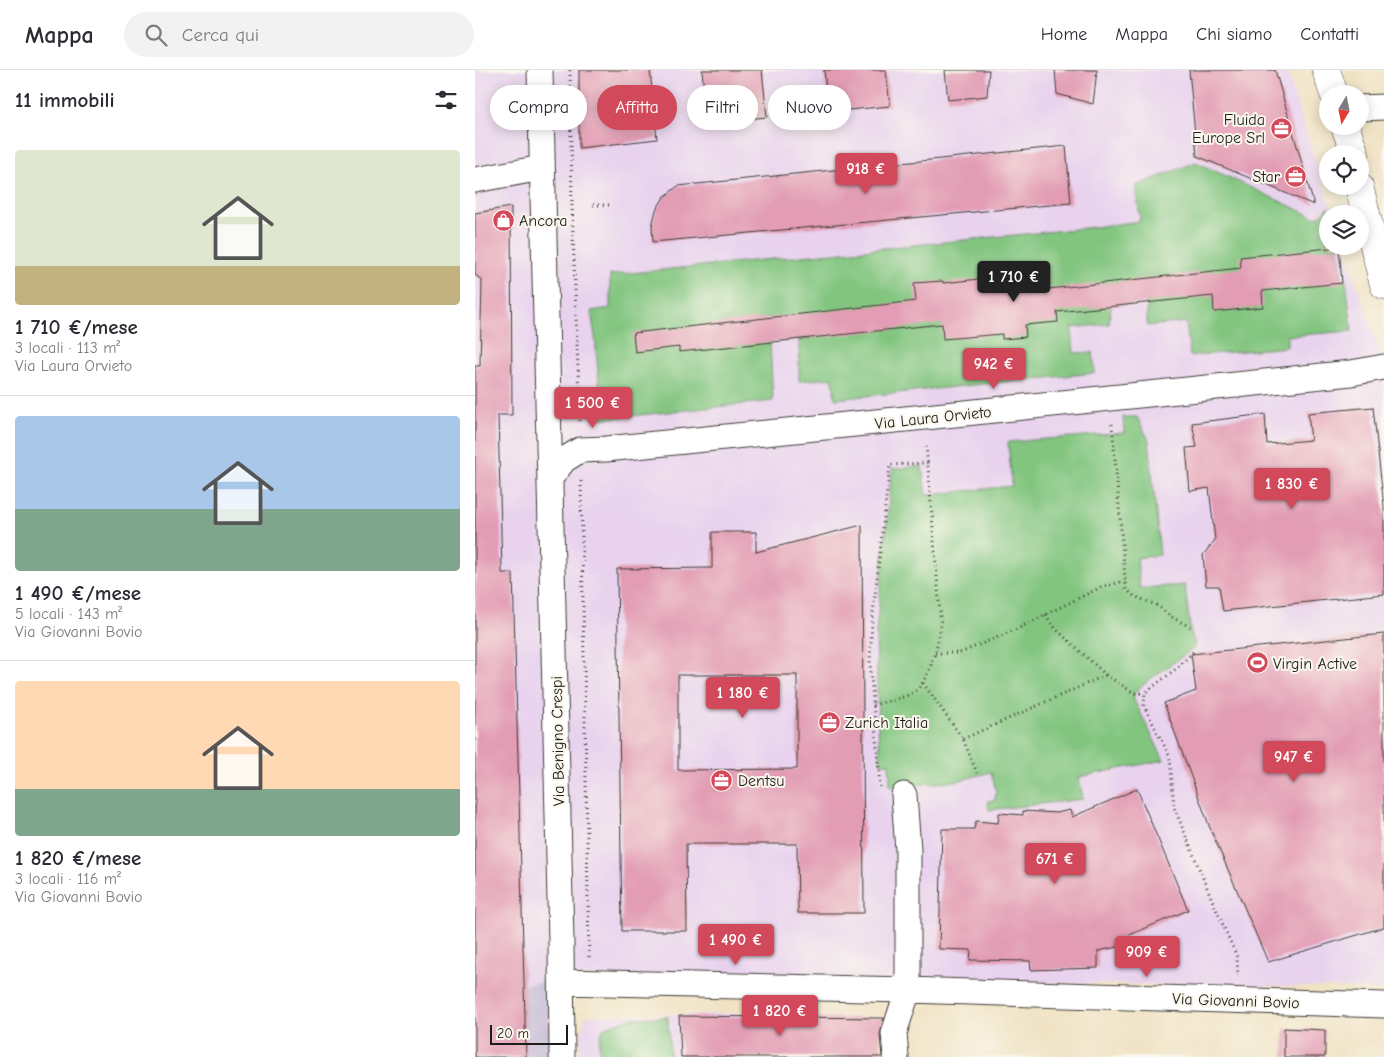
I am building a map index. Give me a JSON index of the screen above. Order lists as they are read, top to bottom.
{
  "streets": {
    "street": ["Via Laura Orvieto", "Via Benigno Crespi", "Via Giovanni Bovio"]
  },
  "crossings": [
    ["Via Benigno Crespi", "Via Giovanni Bovio"]
  ],
  "places": {
    "office": [
      "Fluida Europe Srl",
      "Star",
      "Zurich Italia",
      "Dentsu"
    ],
    "shop": ["Ancora"],
    "sports": ["Virgin Active"]
  },
  "scale_bar": "20 m",
  "north": "bottom",
  "page": {
    "header": "Mappa",
    "search": "Cerca qui",
    "nav": [
      "Home",
      "Mappa",
      "Chi siamo",
      "Contatti"
    ],
    "heading": "11 immobili",
    "chip": [
      "Compra",
      "Affitta",
      "Filtri",
      "Nuovo"
    ],
    "list": [
      {
        "name": "1 710 €/mese",
        "note": "3 locali · 113 m² · Via Laura Orvieto"
      },
      {
        "name": "1 490 €/mese",
        "note": "5 locali · 143 m² · Via Giovanni Bovio"
      },
      {
        "name": "1 820 €/mese",
        "note": "3 locali · 116 m² · Via Giovanni Bovio"
      }
    ],
    "price": [
      "918 €",
      "1 710 €",
      "942 €",
      "1 500 €",
      "1 830 €",
      "1 180 €",
      "947 €",
      "671 €",
      "1 490 €",
      "909 €",
      "1 820 €"
    ],
    "scale": "20 m"
  }
}
